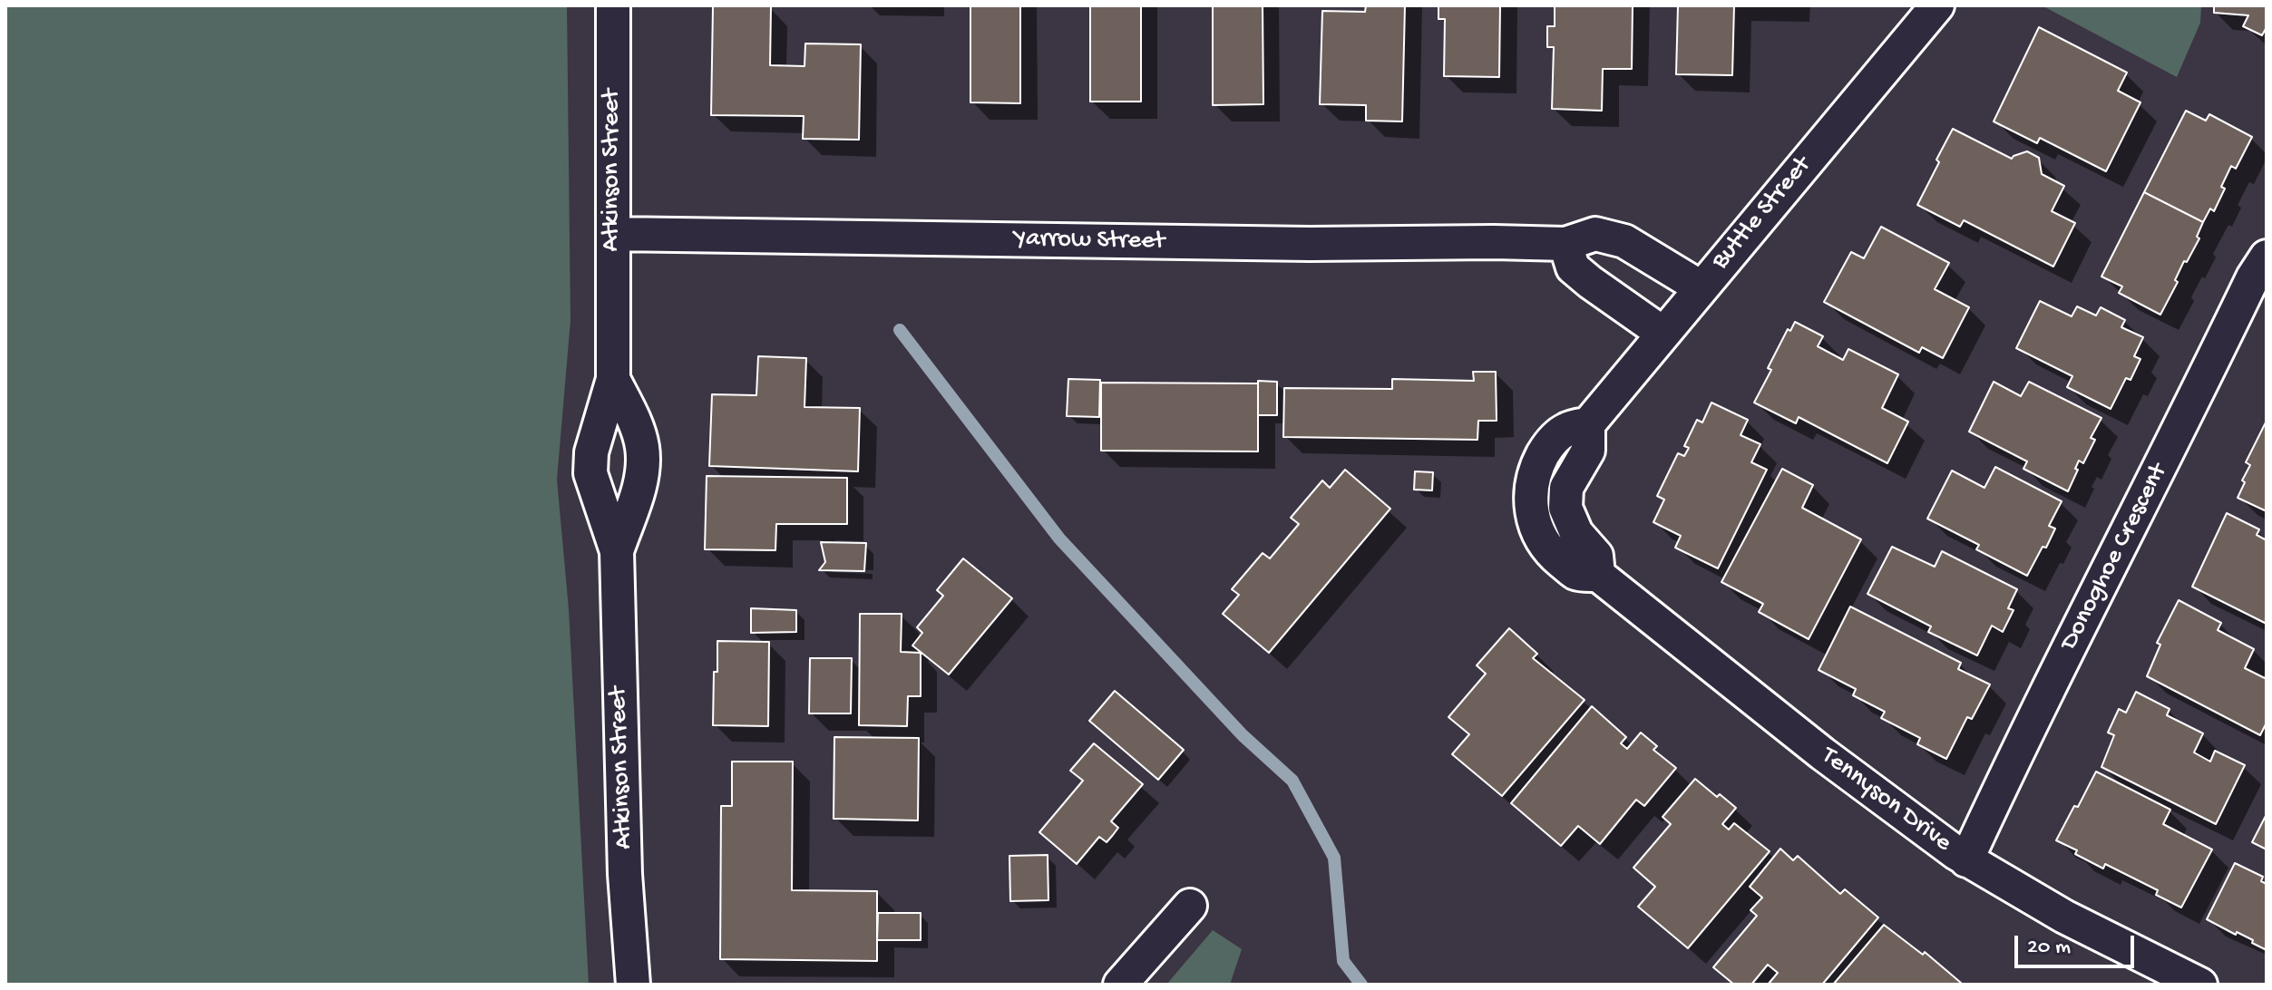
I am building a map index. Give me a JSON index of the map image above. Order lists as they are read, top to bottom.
{
  "streets": {
    "street": [
      "Atkinson Street",
      "Buttle Street",
      "Yarrow Street",
      "Donoghoe Crescent",
      "Tennyson Drive"
    ]
  },
  "crossings": [
    ["Atkinson Street", "Yarrow Street"],
    ["Buttle Street", "Yarrow Street"],
    ["Buttle Street", "Tennyson Drive"],
    ["Donoghoe Crescent", "Tennyson Drive"]
  ],
  "scale_bar": "20 m"
}
